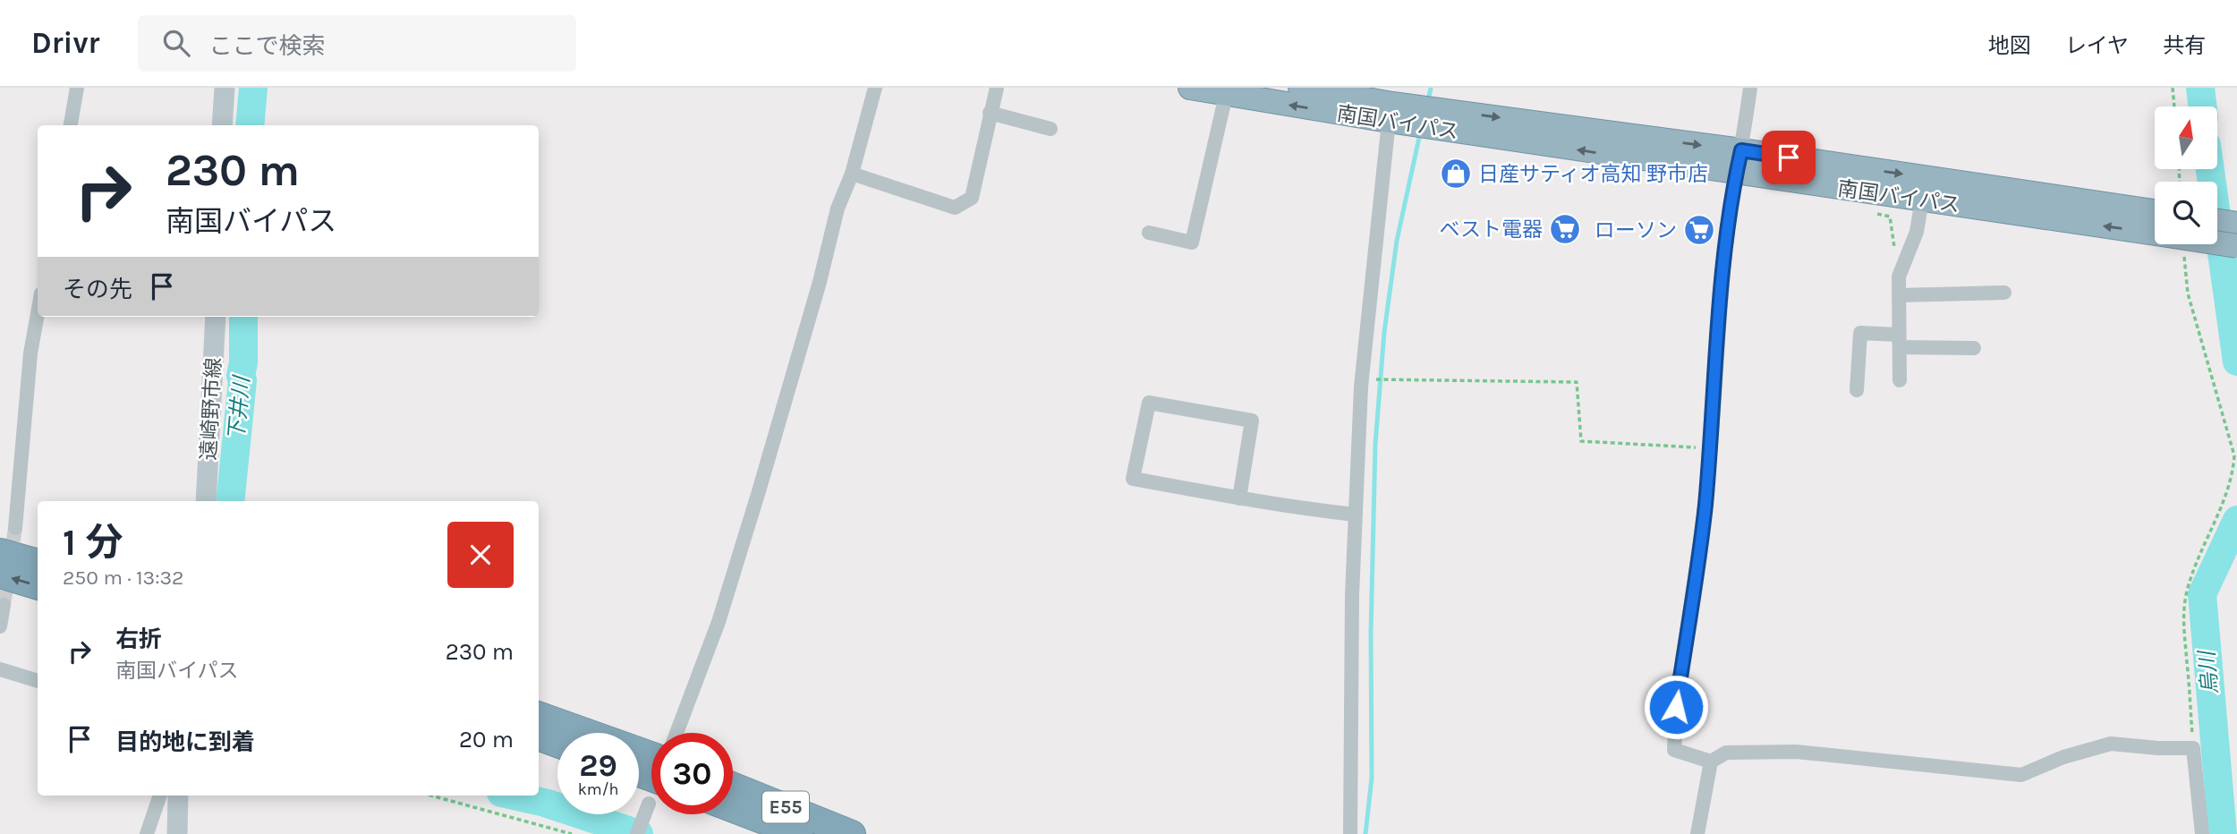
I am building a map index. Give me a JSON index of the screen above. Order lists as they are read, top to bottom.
{
  "streets": {
    "highway": ["南国バイパス", "E55"],
    "main road": ["遠崎野市線"]
  },
  "water": ["下井川", "烏川"],
  "places": {
    "shop": ["日産サティオ高知 野市店"],
    "supermarket": ["ベスト電器", "ローソン"]
  },
  "north": "top",
  "page": {
    "header": "Drivr",
    "search": "ここで検索",
    "nav": ["地図", "レイヤ", "共有"],
    "turn": ["230 m", "南国バイパス"],
    "then": "その先",
    "heading": ["1 分", "250 m · 13:32"],
    "list": [
      {
        "name": "右折",
        "note": "南国バイパス",
        "value": "230 m"
      },
      {
        "name": "目的地に到着",
        "value": "20 m"
      }
    ],
    "speed": "29 km/h",
    "limit": "30"
  }
}
